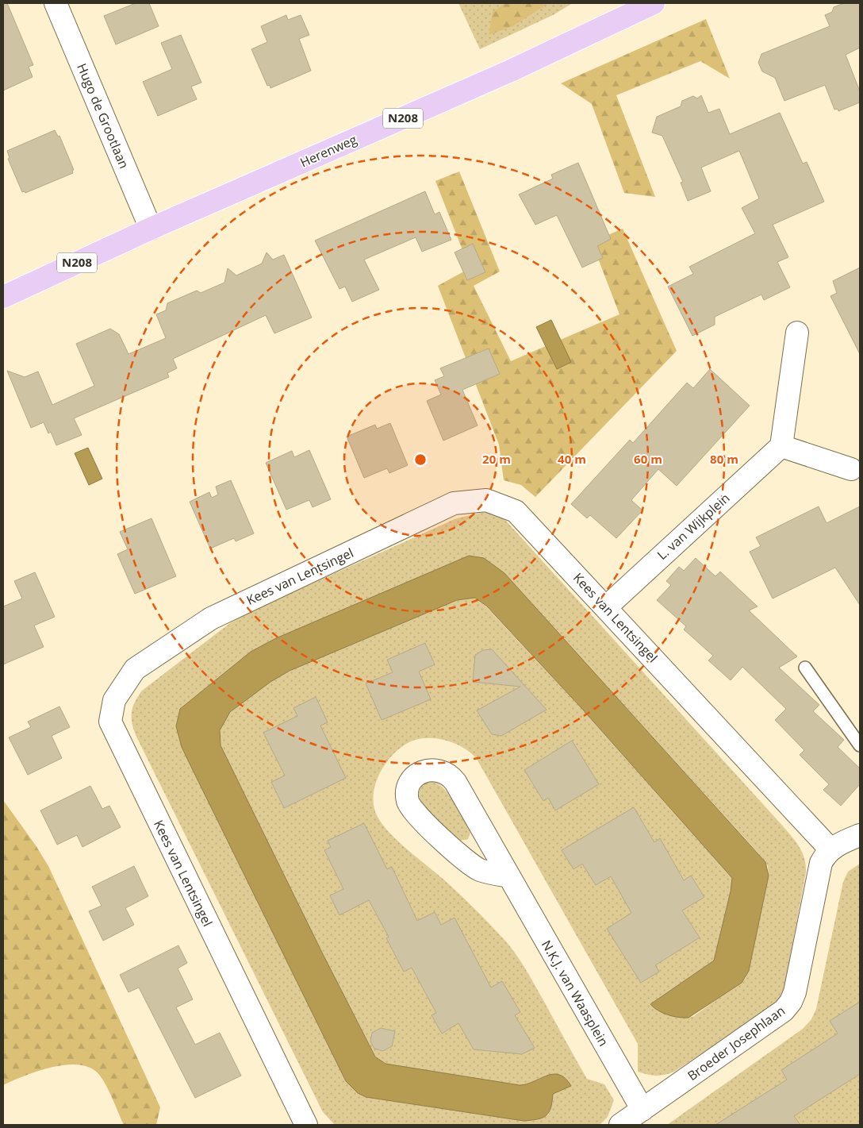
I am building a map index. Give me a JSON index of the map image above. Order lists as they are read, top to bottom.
{
  "streets": {
    "main road": ["N208", "Herenweg"],
    "street": [
      "Hugo de Grootlaan",
      "L. van Wijkplein",
      "Kees van Lentsingel",
      "N.K.J. van Waasplein",
      "Broeder Josephlaan"
    ]
  },
  "crossings": [
    ["Hugo de Grootlaan", "Herenweg"],
    ["L. van Wijkplein", "Kees van Lentsingel"],
    ["Kees van Lentsingel", "Broeder Josephlaan"],
    ["N.K.J. van Waasplein", "Broeder Josephlaan"]
  ],
  "rings": [
    "20 m",
    "40 m",
    "60 m",
    "80 m"
  ]
}
